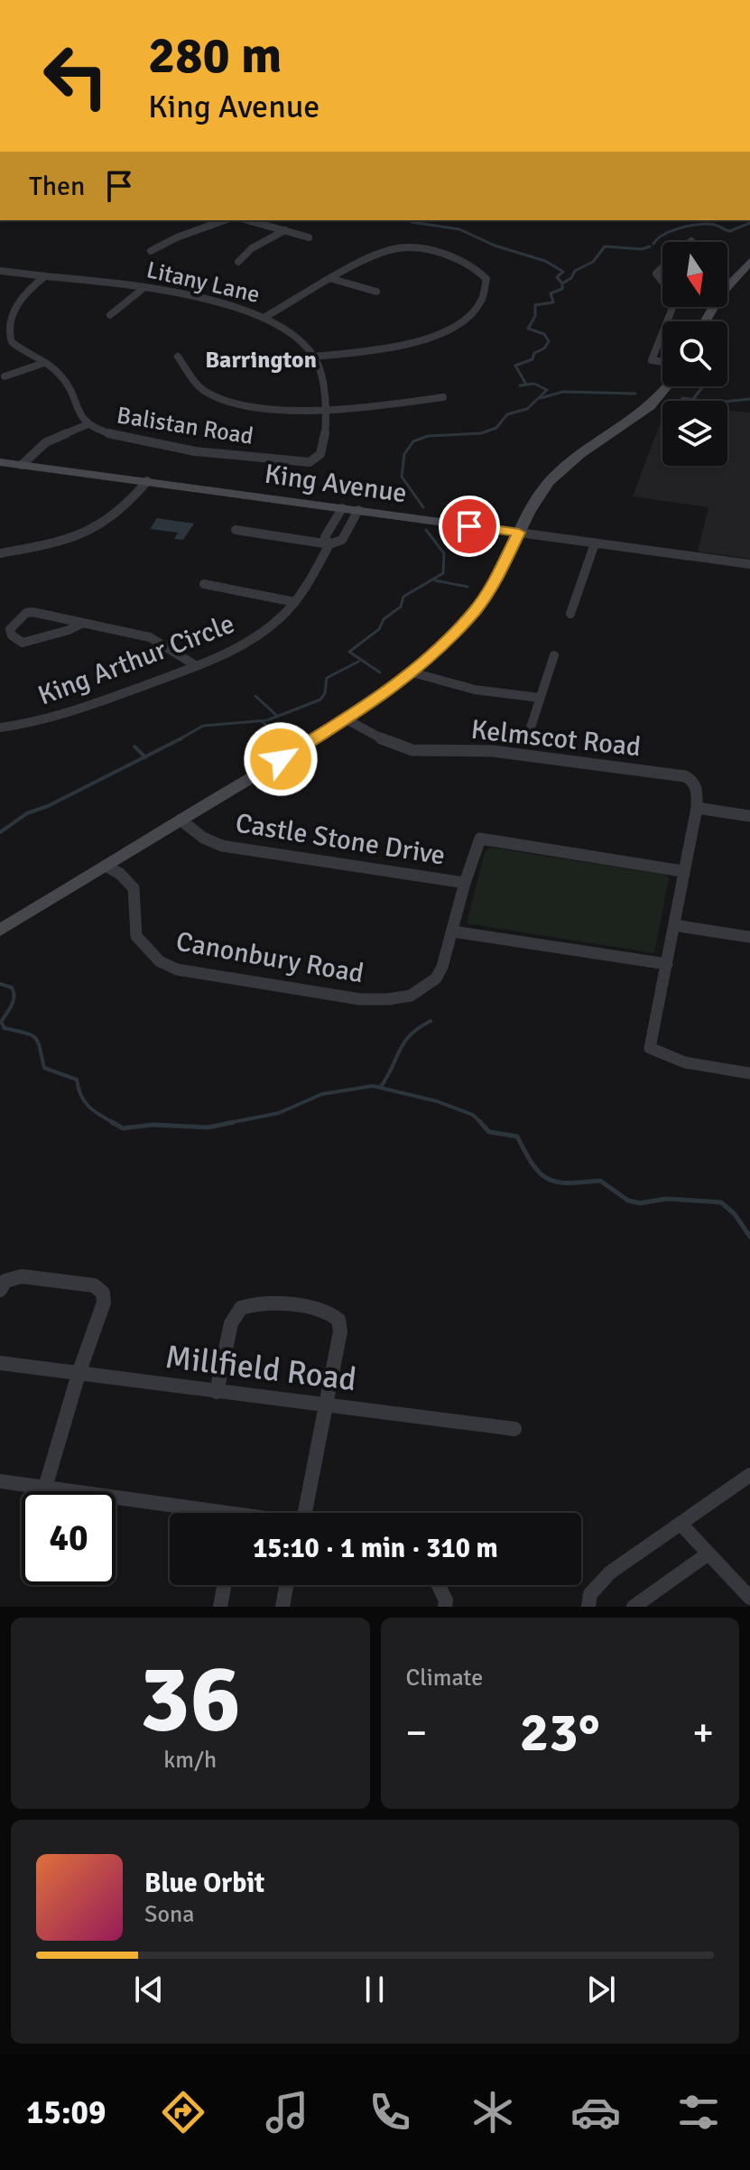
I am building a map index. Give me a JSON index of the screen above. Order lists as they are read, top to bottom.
{
  "streets": {
    "street": [
      "Litany Lane",
      "Balistan Road",
      "King Avenue",
      "King Arthur Circle",
      "Kelmscot Road",
      "Castle Stone Drive",
      "Canonbury Road",
      "Millfield Road"
    ]
  },
  "crossings": [
    ["Litany Lane", "Balistan Road"],
    ["King Avenue", "King Arthur Circle"],
    ["Castle Stone Drive", "Canonbury Road"]
  ],
  "districts": ["Barrington"],
  "north": "bottom",
  "page": {
    "turn": ["280 m", "King Avenue"],
    "then": "Then",
    "limit": "40",
    "trip": "15:10 · 1 min · 310 m",
    "tile": [
      ["36", "km/h"],
      "Climate"
    ],
    "heat": ["−", "23°", "+"],
    "song": ["Blue Orbit", "Sona"],
    "tabs": "15:09"
  }
}
